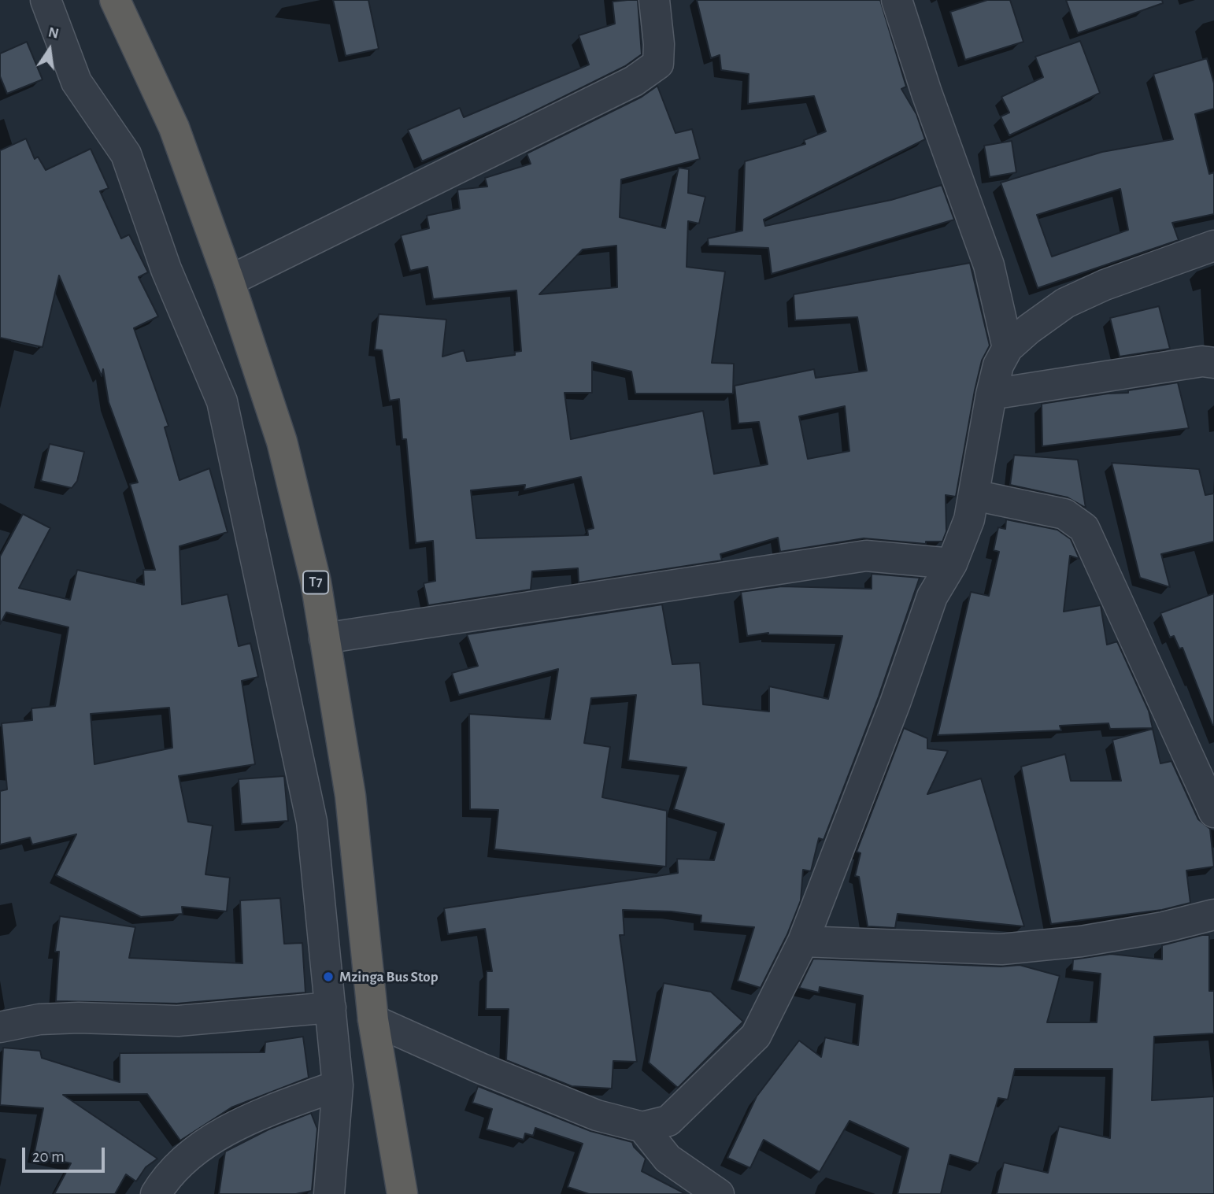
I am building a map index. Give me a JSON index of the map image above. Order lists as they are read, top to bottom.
{
  "streets": {
    "highway": ["T7"]
  },
  "places": ["Mzinga Bus Stop"],
  "scale_bar": "20 m",
  "north": "top"
}
